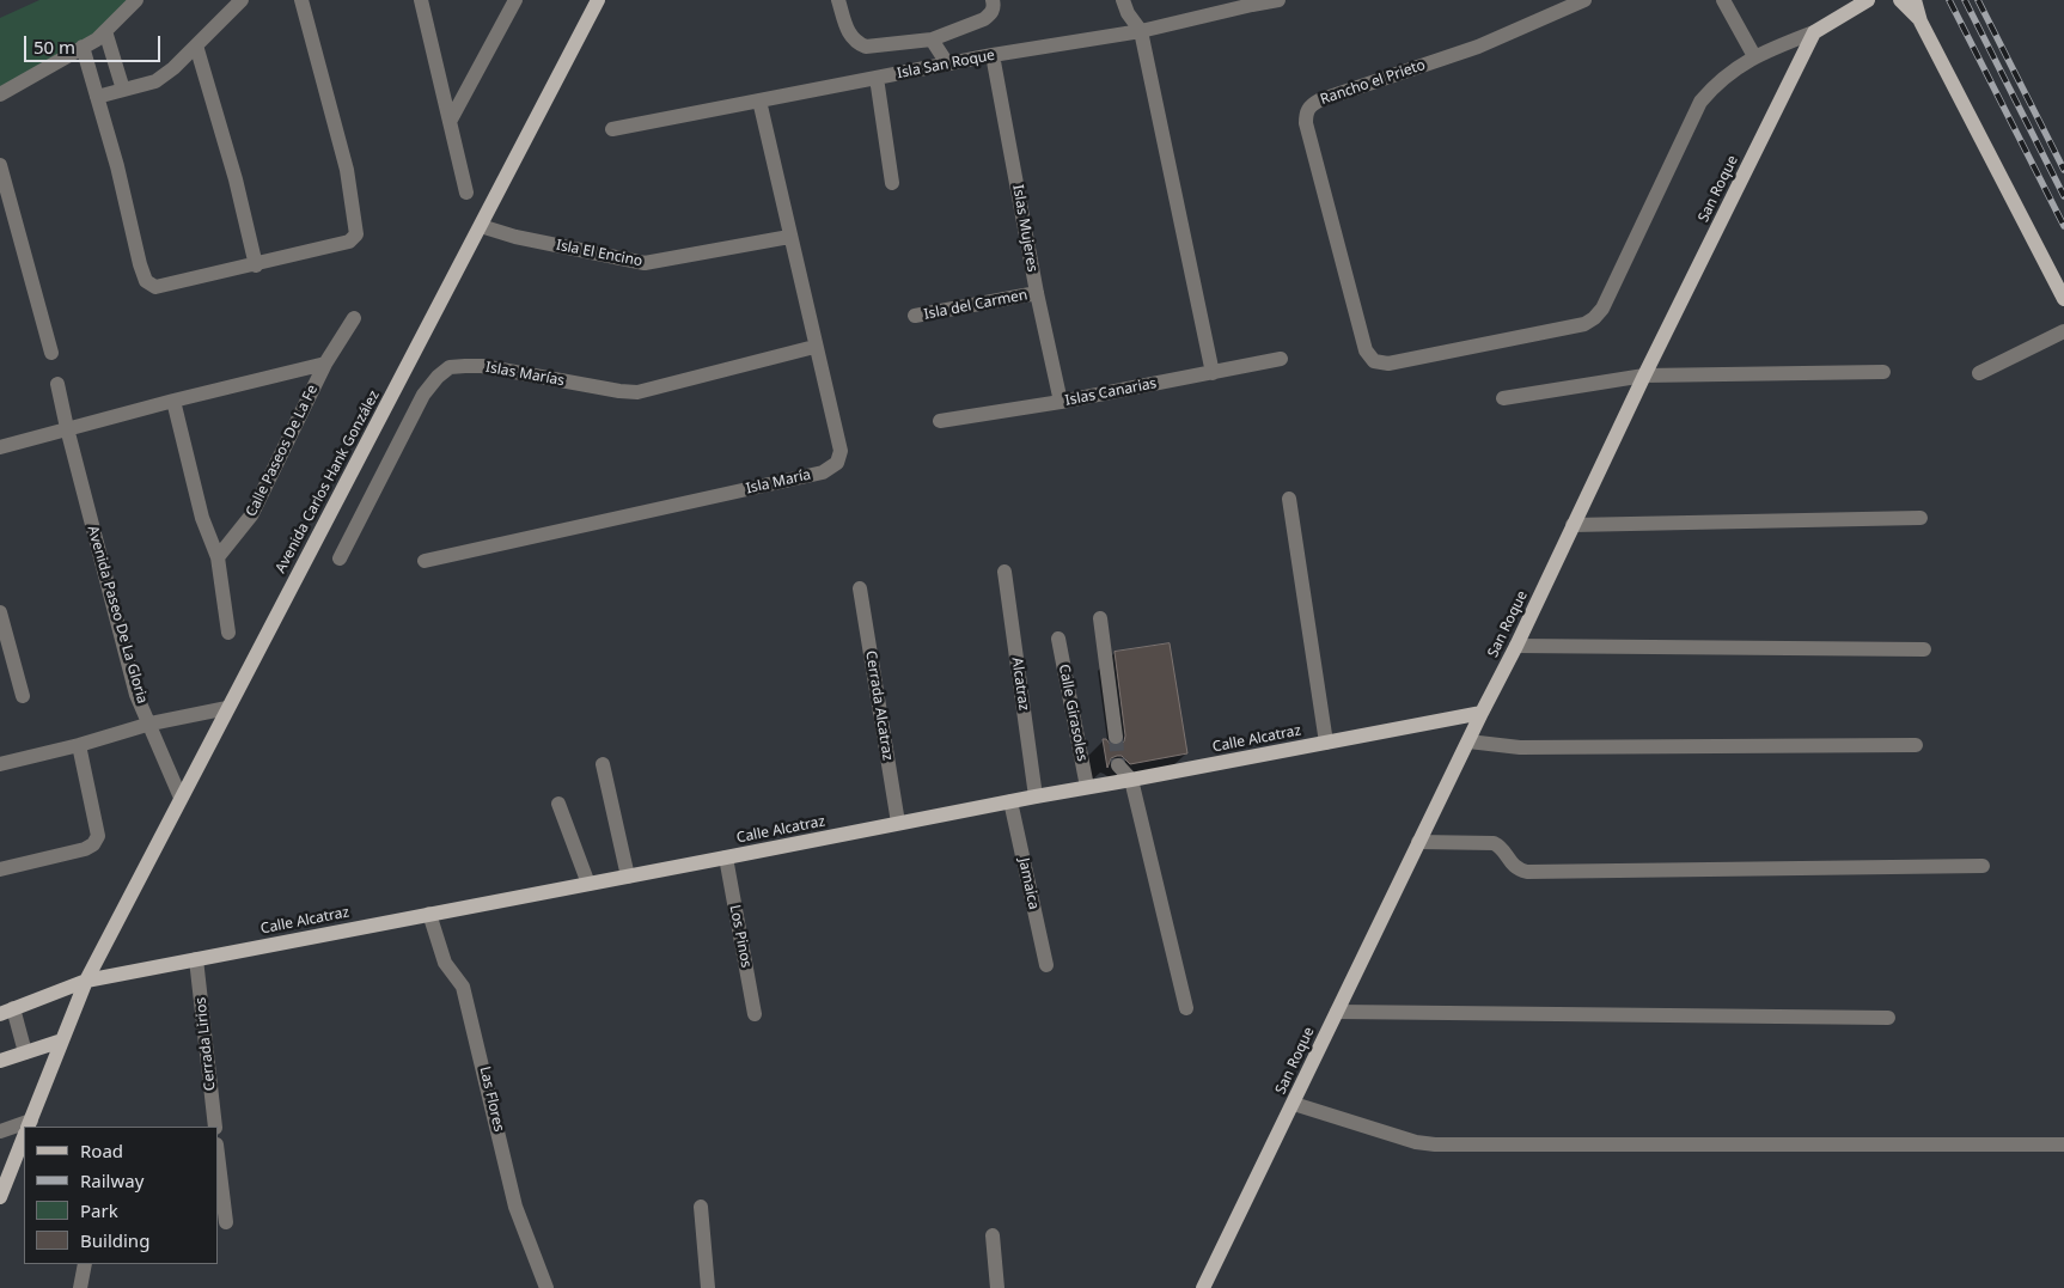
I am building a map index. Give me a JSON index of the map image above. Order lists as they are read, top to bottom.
{
  "streets": {
    "main road": ["San Roque", "Avenida Carlos Hank González", "Calle Alcatraz"],
    "street": [
      "Isla San Roque",
      "Rancho el Prieto",
      "Islas Mujeres",
      "Isla El Encino",
      "Isla del Carmen",
      "Islas Marías",
      "Islas Canarias",
      "Calle Paseos De La Fe",
      "Isla María",
      "Avenida Paseo De La Gloria",
      "Alcatraz",
      "Cerrada Alcatraz",
      "Calle Girasoles",
      "Jamaica",
      "Los Pinos",
      "Cerrada Lirios",
      "Las Flores"
    ]
  },
  "crossings": [
    ["Isla San Roque", "Islas Mujeres"],
    ["Isla San Roque", "Isla María"],
    ["San Roque", "Calle Alcatraz"],
    ["Islas Mujeres", "Isla del Carmen"],
    ["Islas Mujeres", "Islas Canarias"],
    ["Isla El Encino", "Avenida Carlos Hank González"],
    ["Isla El Encino", "Isla María"],
    ["Islas Marías", "Isla María"],
    ["Calle Paseos De La Fe", "Avenida Paseo De La Gloria"],
    ["Avenida Carlos Hank González", "Avenida Paseo De La Gloria"],
    ["Avenida Carlos Hank González", "Calle Alcatraz"],
    ["Alcatraz", "Calle Alcatraz"],
    ["Cerrada Alcatraz", "Calle Alcatraz"],
    ["Calle Girasoles", "Calle Alcatraz"],
    ["Calle Alcatraz", "Jamaica"],
    ["Calle Alcatraz", "Los Pinos"],
    ["Calle Alcatraz", "Cerrada Lirios"],
    ["Calle Alcatraz", "Las Flores"]
  ],
  "legend": [
    "Road",
    "Railway",
    "Park",
    "Building"
  ],
  "scale_bar": "50 m"
}
